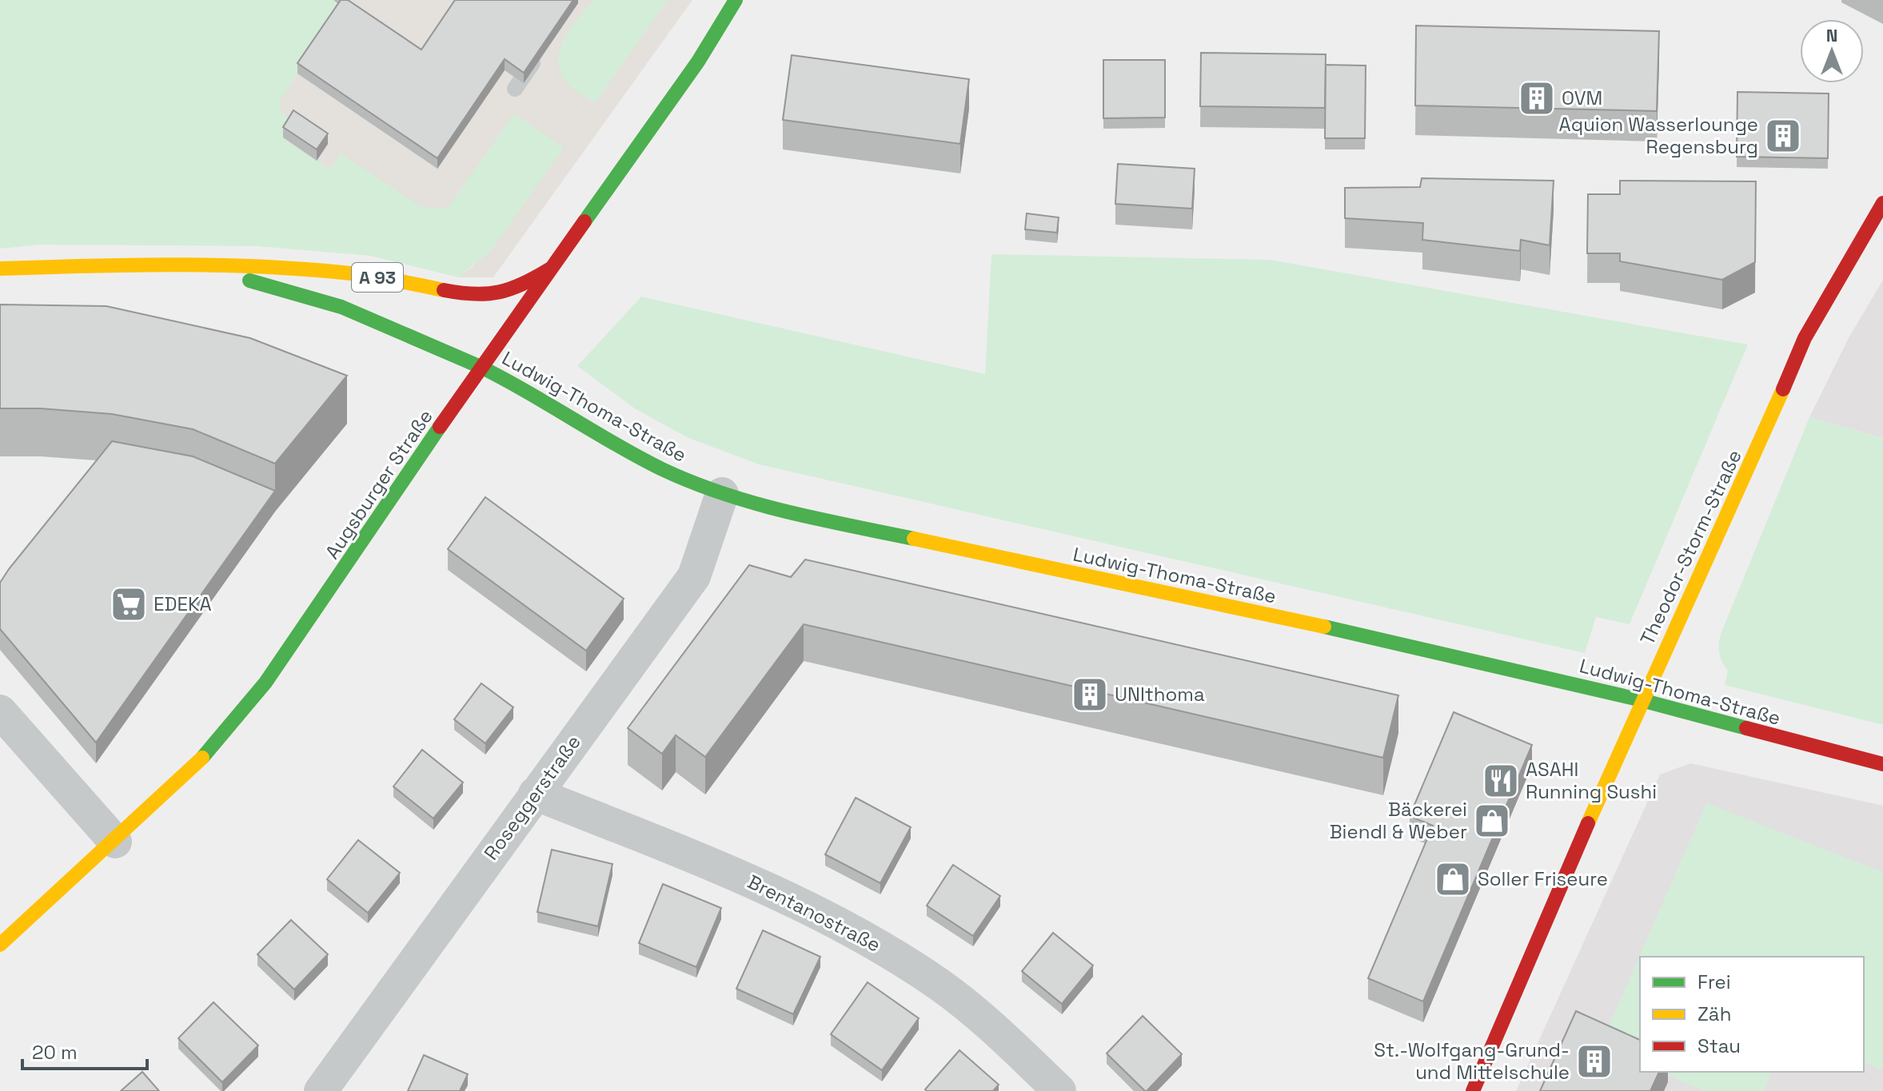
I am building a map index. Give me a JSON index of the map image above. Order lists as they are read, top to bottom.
{
  "streets": {
    "main road": [
      "A 93",
      "Ludwig-Thoma-Straße",
      "Augsburger Straße",
      "Theodor-Storm-Straße"
    ],
    "street": ["Roseggerstraße", "Brentanostraße"]
  },
  "crossings": [
    ["A 93", "Ludwig-Thoma-Straße"],
    ["A 93", "Augsburger Straße"],
    ["Ludwig-Thoma-Straße", "Augsburger Straße"],
    ["Ludwig-Thoma-Straße", "Theodor-Storm-Straße"],
    ["Ludwig-Thoma-Straße", "Roseggerstraße"],
    ["Roseggerstraße", "Brentanostraße"]
  ],
  "places": {
    "building": [
      "OVM",
      "Aquion Wasserlounge Regensburg",
      "UNIthoma",
      "St.-Wolfgang-Grund- und Mittelschule"
    ],
    "supermarket": ["EDEKA"],
    "restaurant": ["ASAHI Running Sushi"],
    "shop": ["Bäckerei Biendl & Weber", "Soller Friseure"]
  },
  "legend": ["Frei", "Zäh", "Stau"],
  "scale_bar": "20 m",
  "north": "top"
}
